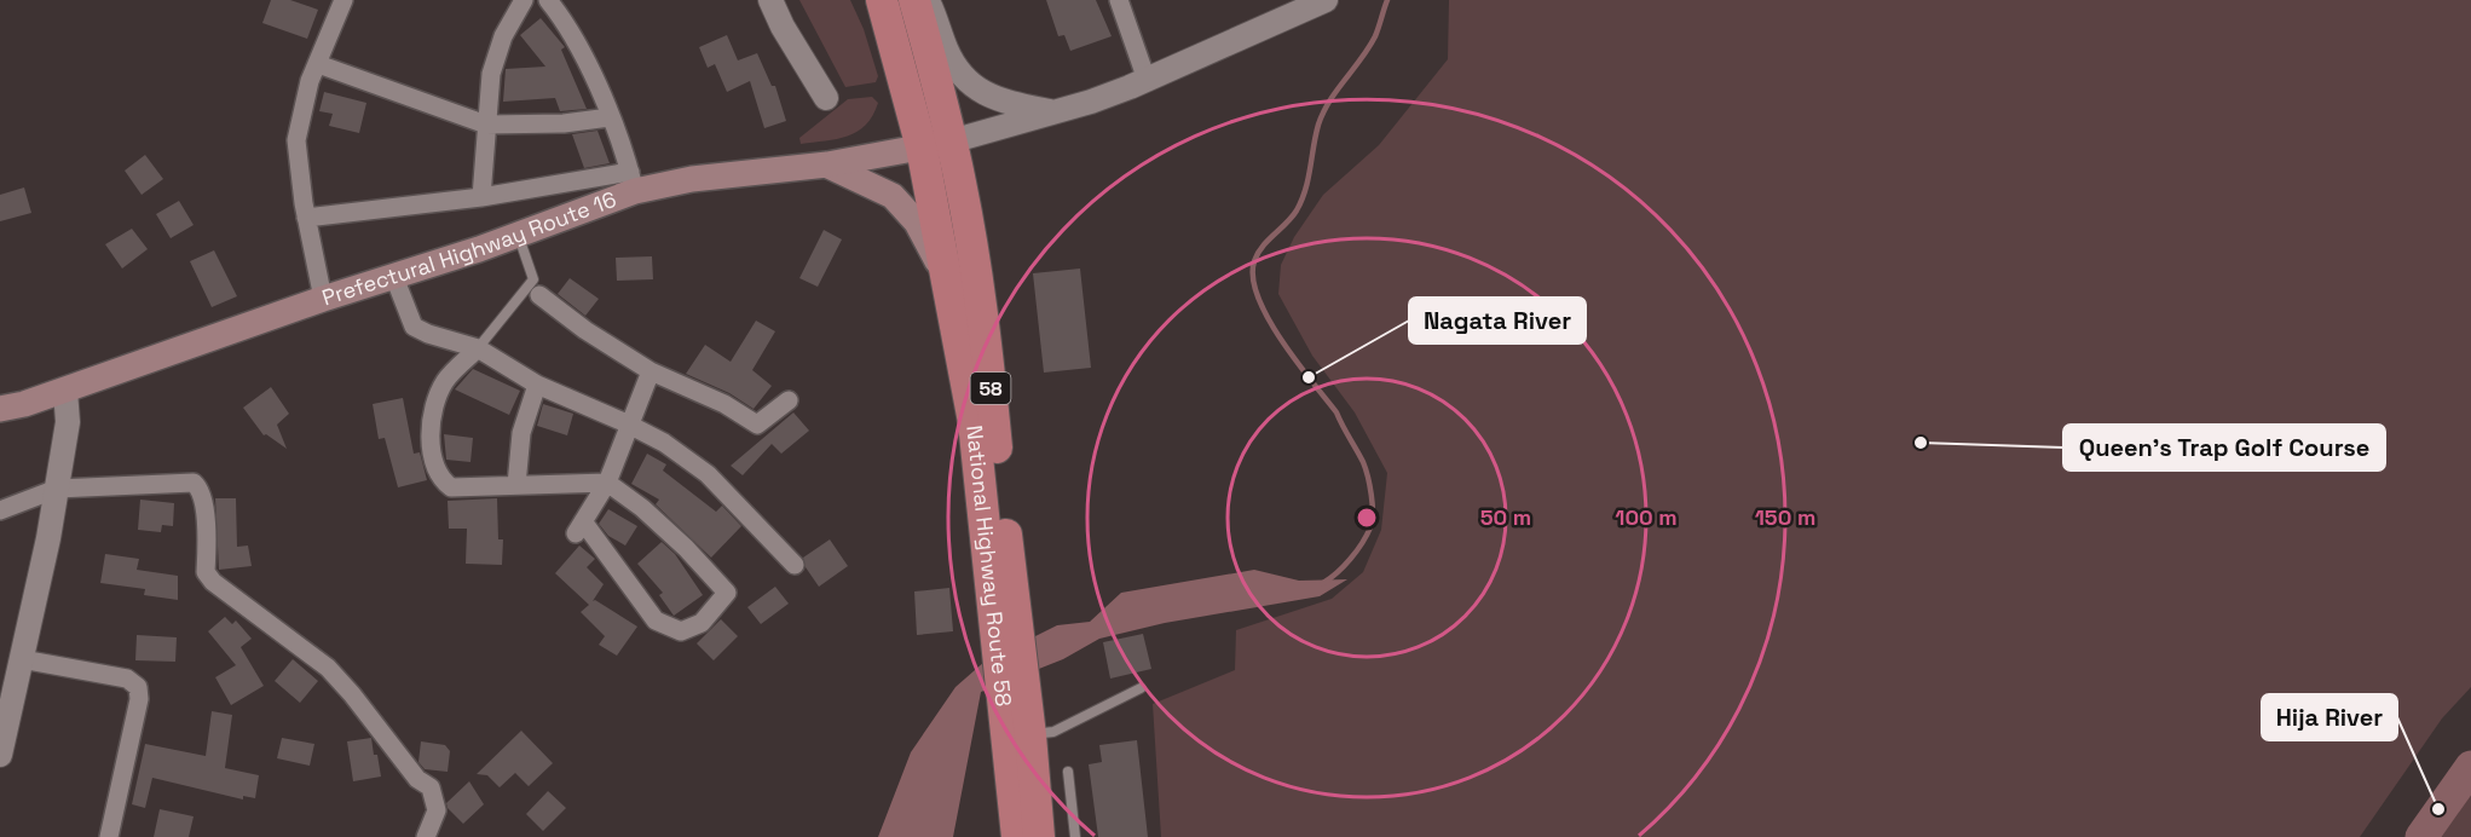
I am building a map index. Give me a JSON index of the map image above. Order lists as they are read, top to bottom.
{
  "streets": {
    "highway": ["58", "National Highway Route 58"],
    "main road": ["Prefectural Highway Route 16"]
  },
  "crossings": [
    ["Prefectural Highway Route 16", "National Highway Route 58"]
  ],
  "places": ["Nagata River", "Queen's Trap Golf Course", "Hija River"],
  "rings": ["50 m", "100 m", "150 m"]
}
